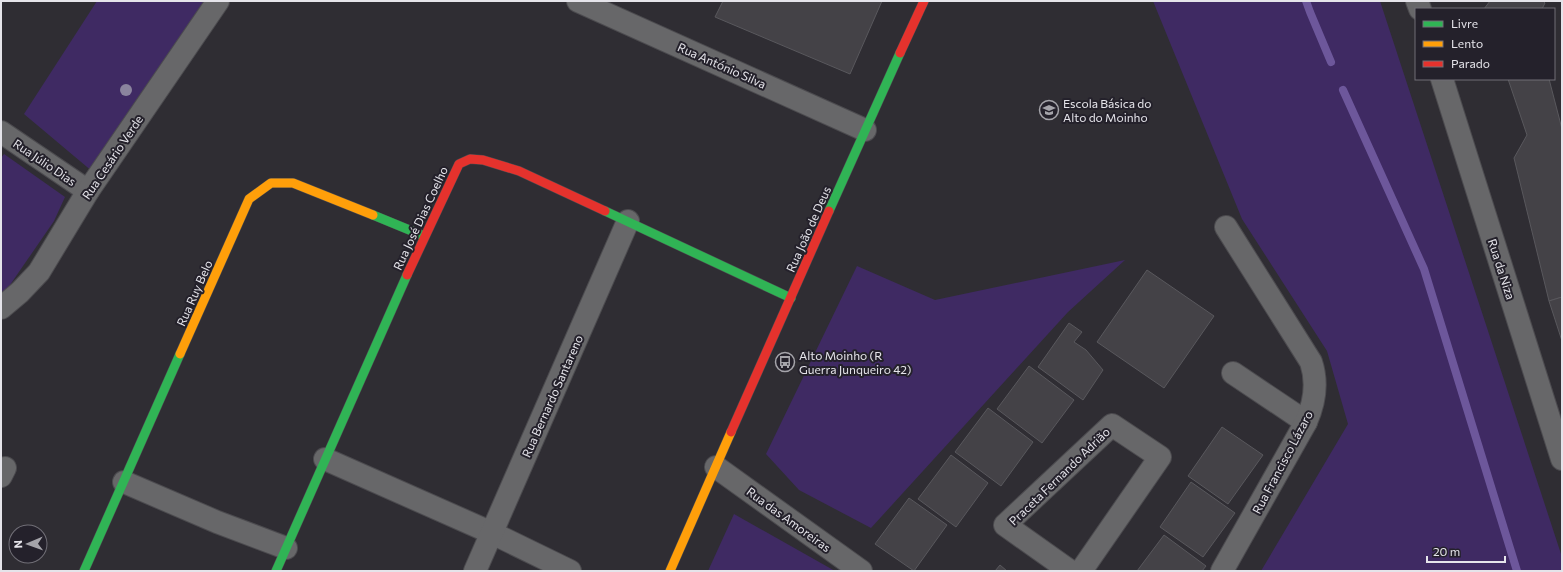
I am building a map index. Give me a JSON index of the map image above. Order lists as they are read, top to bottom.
{
  "streets": {
    "street": [
      "Rua António Silva",
      "Rua Cesário Verde",
      "Rua Júlio Dias",
      "Rua José Dias Coelho",
      "Rua João de Deus",
      "Rua da Niza",
      "Rua Ruy Belo",
      "Rua Bernardo Santareno",
      "Rua Francisco Lázaro",
      "Praceta Fernando Adrião",
      "Rua das Amoreiras"
    ]
  },
  "crossings": [
    ["Rua António Silva", "Rua João de Deus"],
    ["Rua Cesário Verde", "Rua Júlio Dias"],
    ["Rua José Dias Coelho", "Rua João de Deus"],
    ["Rua José Dias Coelho", "Rua Ruy Belo"],
    ["Rua José Dias Coelho", "Rua Bernardo Santareno"],
    ["Rua João de Deus", "Rua das Amoreiras"]
  ],
  "places": {
    "school or university": ["Escola Básica do Alto do Moinho"],
    "bus stop": ["Alto Moinho (R Guerra Junqueiro 42)"]
  },
  "legend": ["Livre", "Lento", "Parado"],
  "scale_bar": "20 m",
  "north": "left"
}
